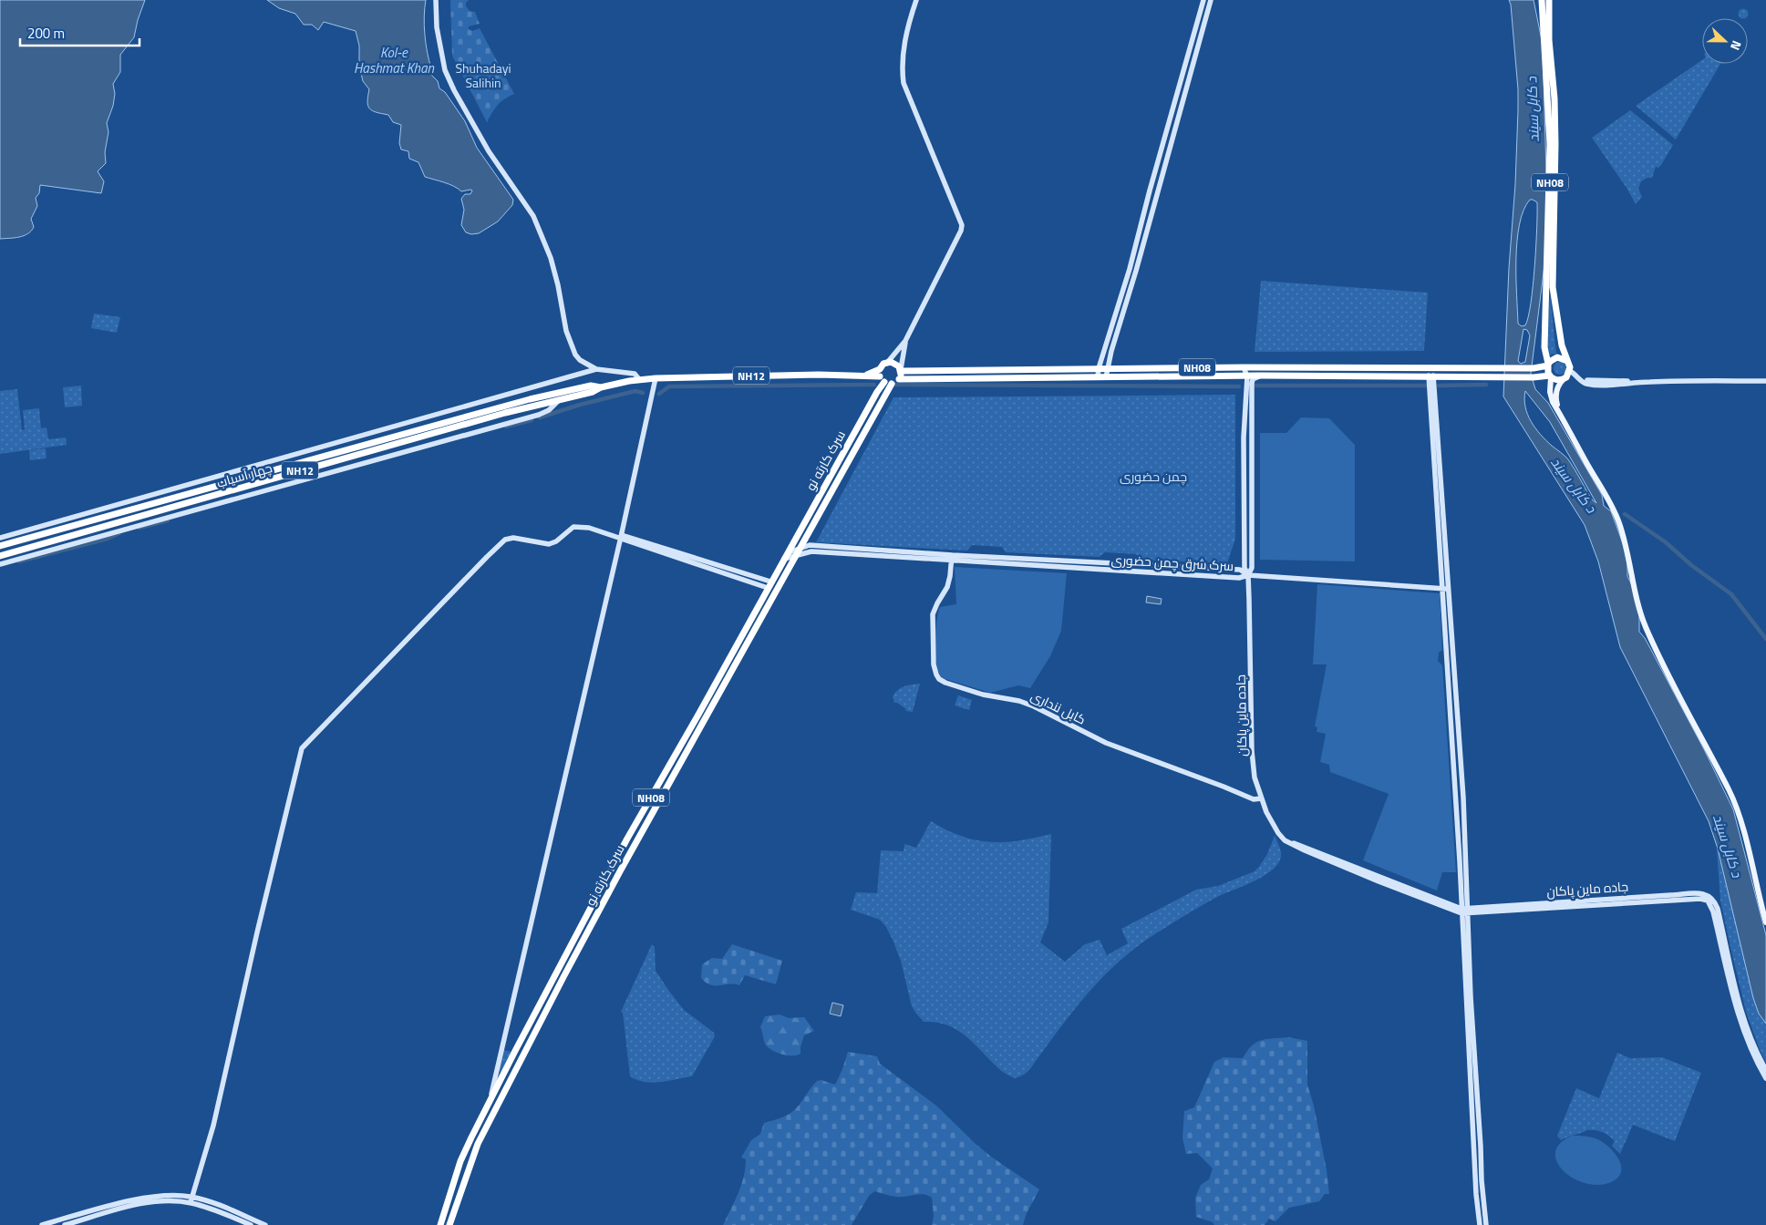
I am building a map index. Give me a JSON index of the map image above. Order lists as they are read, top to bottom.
{
  "streets": {
    "highway": [
      "NH08",
      "NH12",
      "سرک کارته نو",
      "چهار آسیاب"
    ],
    "main road": ["سرک شرق چمن حضوری", "کابل ننداری", "جاده ماین پاکان"]
  },
  "crossings": [
    ["NH08", "NH12"],
    ["NH08", "سرک کارته نو"],
    ["NH12", "سرک کارته نو"],
    ["NH12", "چهار آسیاب"],
    ["سرک کارته نو", "سرک شرق چمن حضوری"],
    ["سرک شرق چمن حضوری", "کابل ننداری"],
    ["سرک شرق چمن حضوری", "جاده ماین پاکان"],
    ["کابل ننداری", "جاده ماین پاکان"]
  ],
  "water": ["Kol-e Hashmat Khan", "د کابل سيند"],
  "parks": ["Shuhadayi Salihin", "چمن حضوری"],
  "scale_bar": "200 m",
  "north": "right"
}
